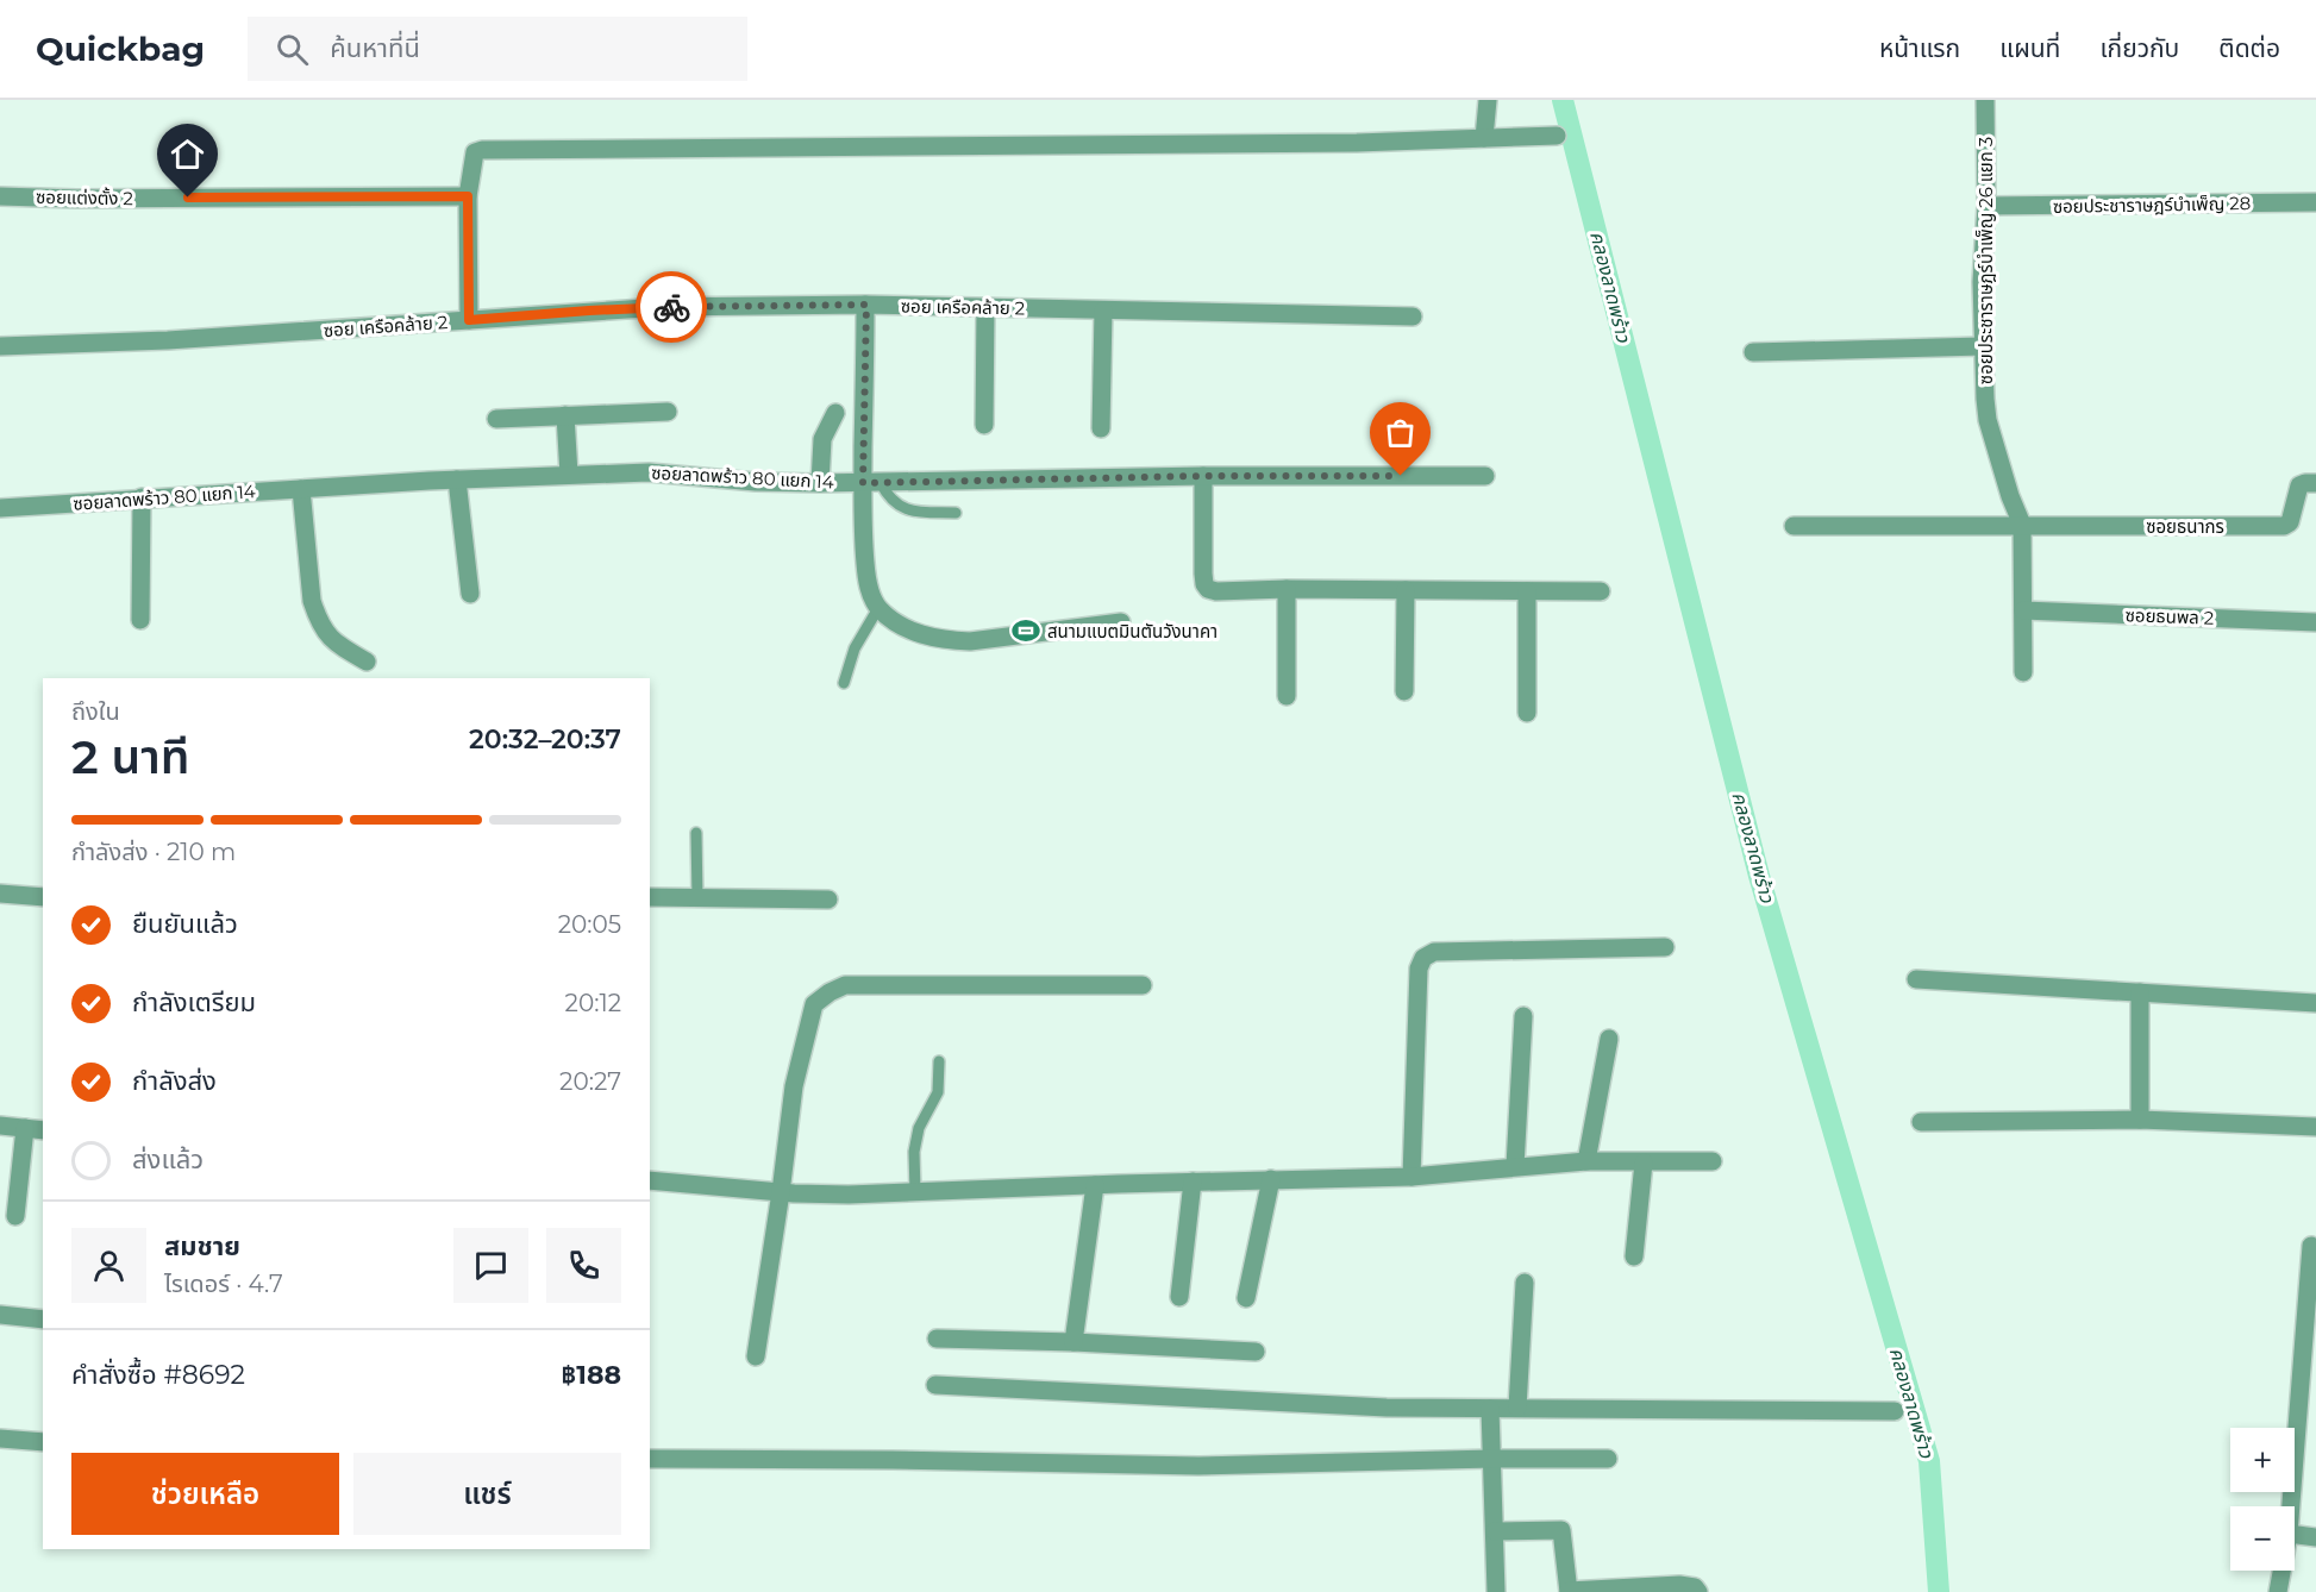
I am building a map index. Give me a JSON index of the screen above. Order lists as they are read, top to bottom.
{
  "streets": {
    "street": [
      "ซอยแต่งตั้ง 2",
      "ซอยประชาราษฎร์บำเพ็ญ 28",
      "ซอยประชาราษฎร์บำเพ็ญ 26 แยก 3",
      "ซอย เครือคล้าย 2",
      "ซอยลาดพร้าว 80 แยก 14",
      "ซอยธนากร",
      "ซอยธนพล 2"
    ]
  },
  "crossings": [
    ["ซอยประชาราษฎร์บำเพ็ญ 28", "ซอยประชาราษฎร์บำเพ็ญ 26 แยก 3"],
    ["ซอยประชาราษฎร์บำเพ็ญ 26 แยก 3", "ซอยธนากร"],
    ["ซอยประชาราษฎร์บำเพ็ญ 26 แยก 3", "ซอยธนพล 2"]
  ],
  "water": ["คลองลาดพร้าว"],
  "places": {
    "sports": ["สนามแบตมินตันวังนาคา"]
  },
  "page": {
    "header": "Quickbag",
    "search": "ค้นหาที่นี่",
    "nav": [
      "หน้าแรก",
      "แผนที่",
      "เกี่ยวกับ",
      "ติดต่อ"
    ],
    "heading": ["2 นาที", "ถึงใน", "20:32–20:37"],
    "panel": [
      "สมชาย",
      "ไรเดอร์ · 4.7",
      "คำสั่งซื้อ #8692",
      "฿188"
    ],
    "bar": "กำลังส่ง · 210 m",
    "list": [
      ["ยืนยันแล้ว", "20:05"],
      ["กำลังเตรียม", "20:12"],
      ["กำลังส่ง", "20:27"],
      "ส่งแล้ว"
    ],
    "map_buttons": ["+", "−"],
    "buttons": ["ช่วยเหลือ", "แชร์"]
  }
}
